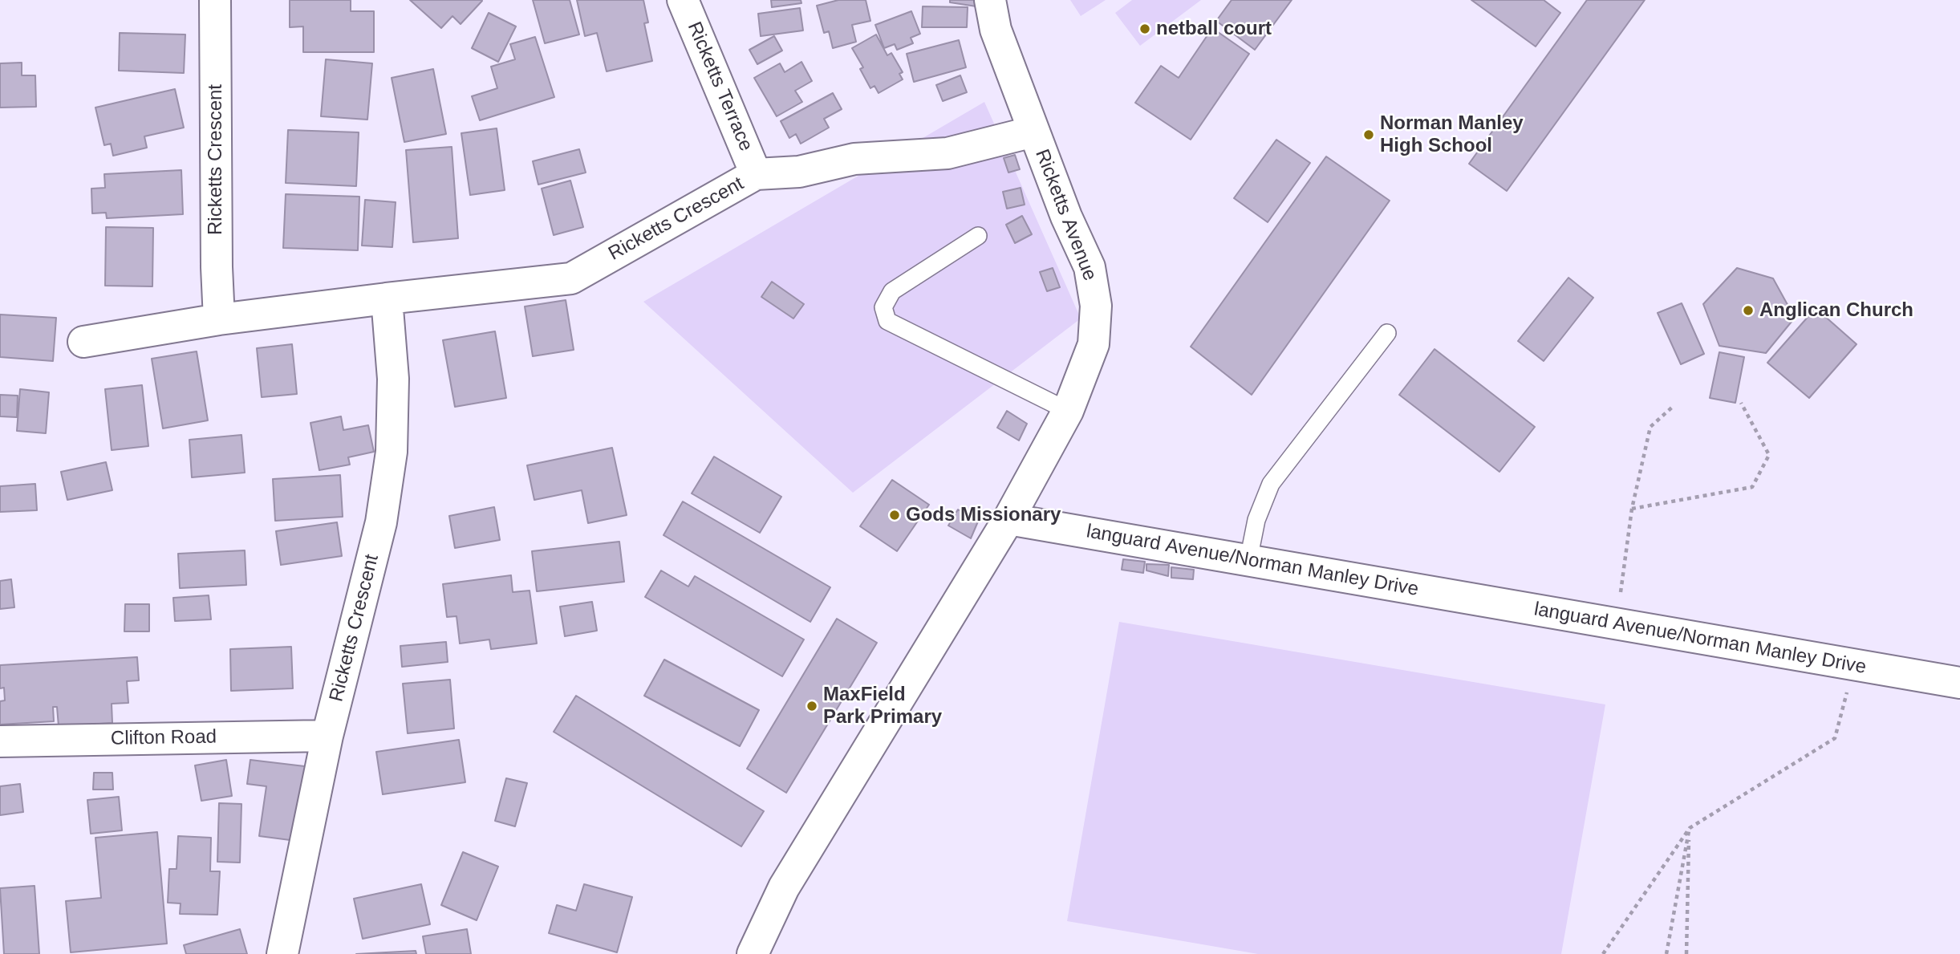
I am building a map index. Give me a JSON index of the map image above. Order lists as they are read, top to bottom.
{
  "streets": {
    "street": [
      "Ricketts Terrace",
      "Ricketts Crescent",
      "Ricketts Avenue",
      "languard Avenue/Norman Manley Drive",
      "Clifton Road"
    ]
  },
  "crossings": [
    ["Ricketts Terrace", "Ricketts Crescent"],
    ["Ricketts Crescent", "Ricketts Avenue"],
    ["Ricketts Crescent", "Clifton Road"],
    ["Ricketts Avenue", "languard Avenue/Norman Manley Drive"]
  ],
  "places": [
    "netball court",
    "Norman Manley High School",
    "Anglican Church",
    "Gods Missionary",
    "MaxField Park Primary"
  ]
}
